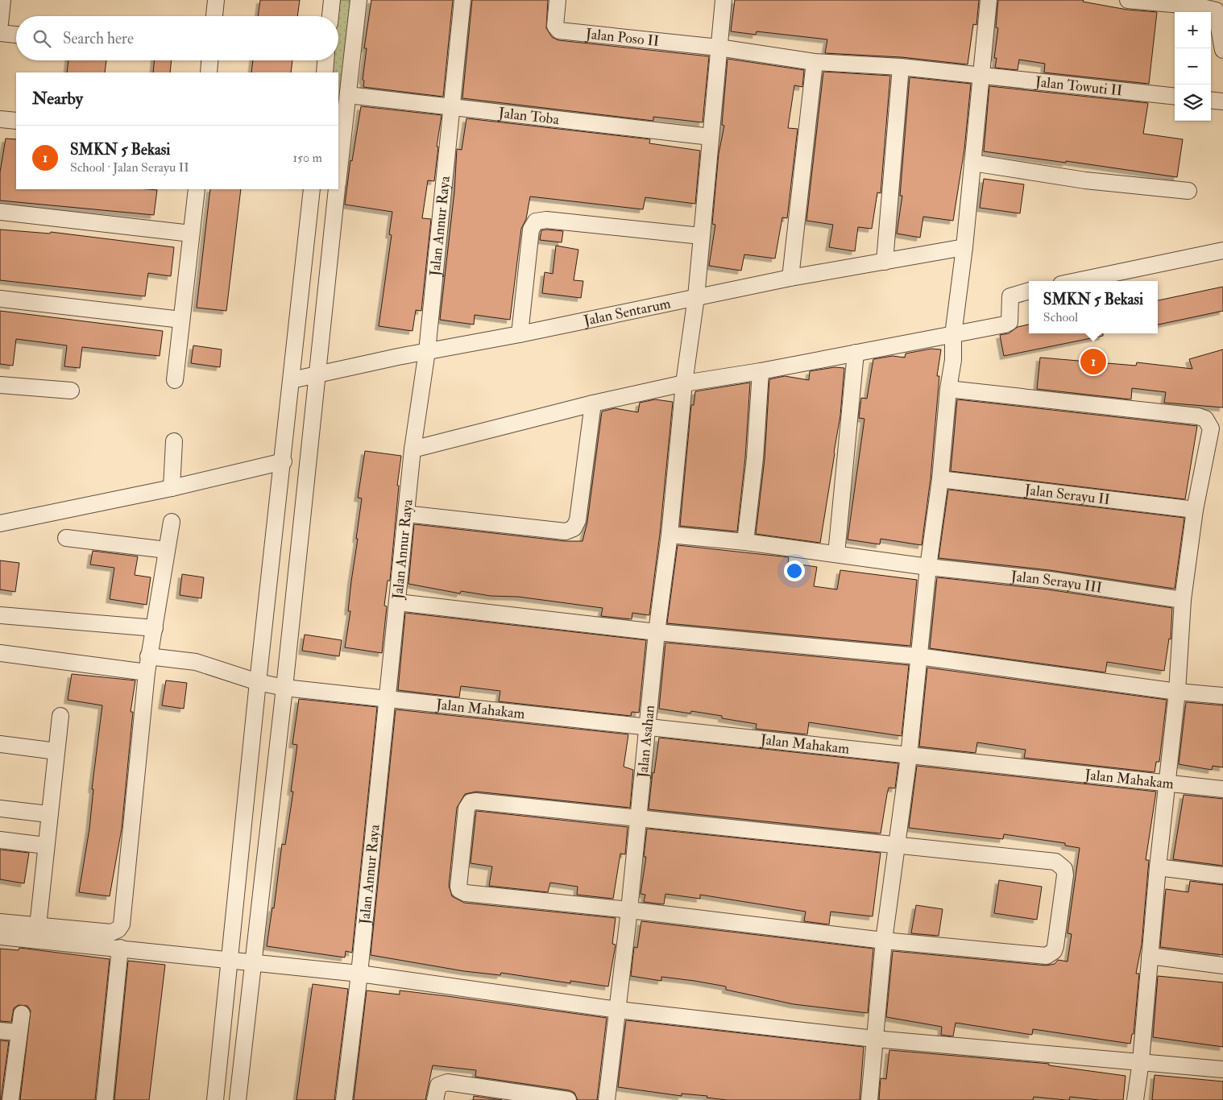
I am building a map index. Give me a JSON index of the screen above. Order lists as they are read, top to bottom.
{
  "streets": {
    "street": [
      "Jalan Poso II",
      "Jalan Towuti II",
      "Jalan Toba",
      "Jalan Annur Raya",
      "Jalan Sentarum",
      "Jalan Serayu II",
      "Jalan Serayu III",
      "Jalan Mahakam",
      "Jalan Asahan"
    ]
  },
  "crossings": [
    ["Jalan Poso II", "Jalan Towuti II"],
    ["Jalan Poso II", "Jalan Asahan"],
    ["Jalan Toba", "Jalan Annur Raya"],
    ["Jalan Toba", "Jalan Asahan"],
    ["Jalan Annur Raya", "Jalan Sentarum"],
    ["Jalan Annur Raya", "Jalan Mahakam"],
    ["Jalan Sentarum", "Jalan Asahan"],
    ["Jalan Serayu III", "Jalan Asahan"],
    ["Jalan Mahakam", "Jalan Asahan"]
  ],
  "page": {
    "map_buttons": ["+", "−"],
    "search": "Search here",
    "heading": "Nearby",
    "list": [
      {
        "mark": "1",
        "name": "SMKN 5 Bekasi",
        "note": "School · Jalan Serayu II",
        "value": "150 m"
      }
    ],
    "popup": ["SMKN 5 Bekasi", "School"],
    "pins": "1"
  }
}
